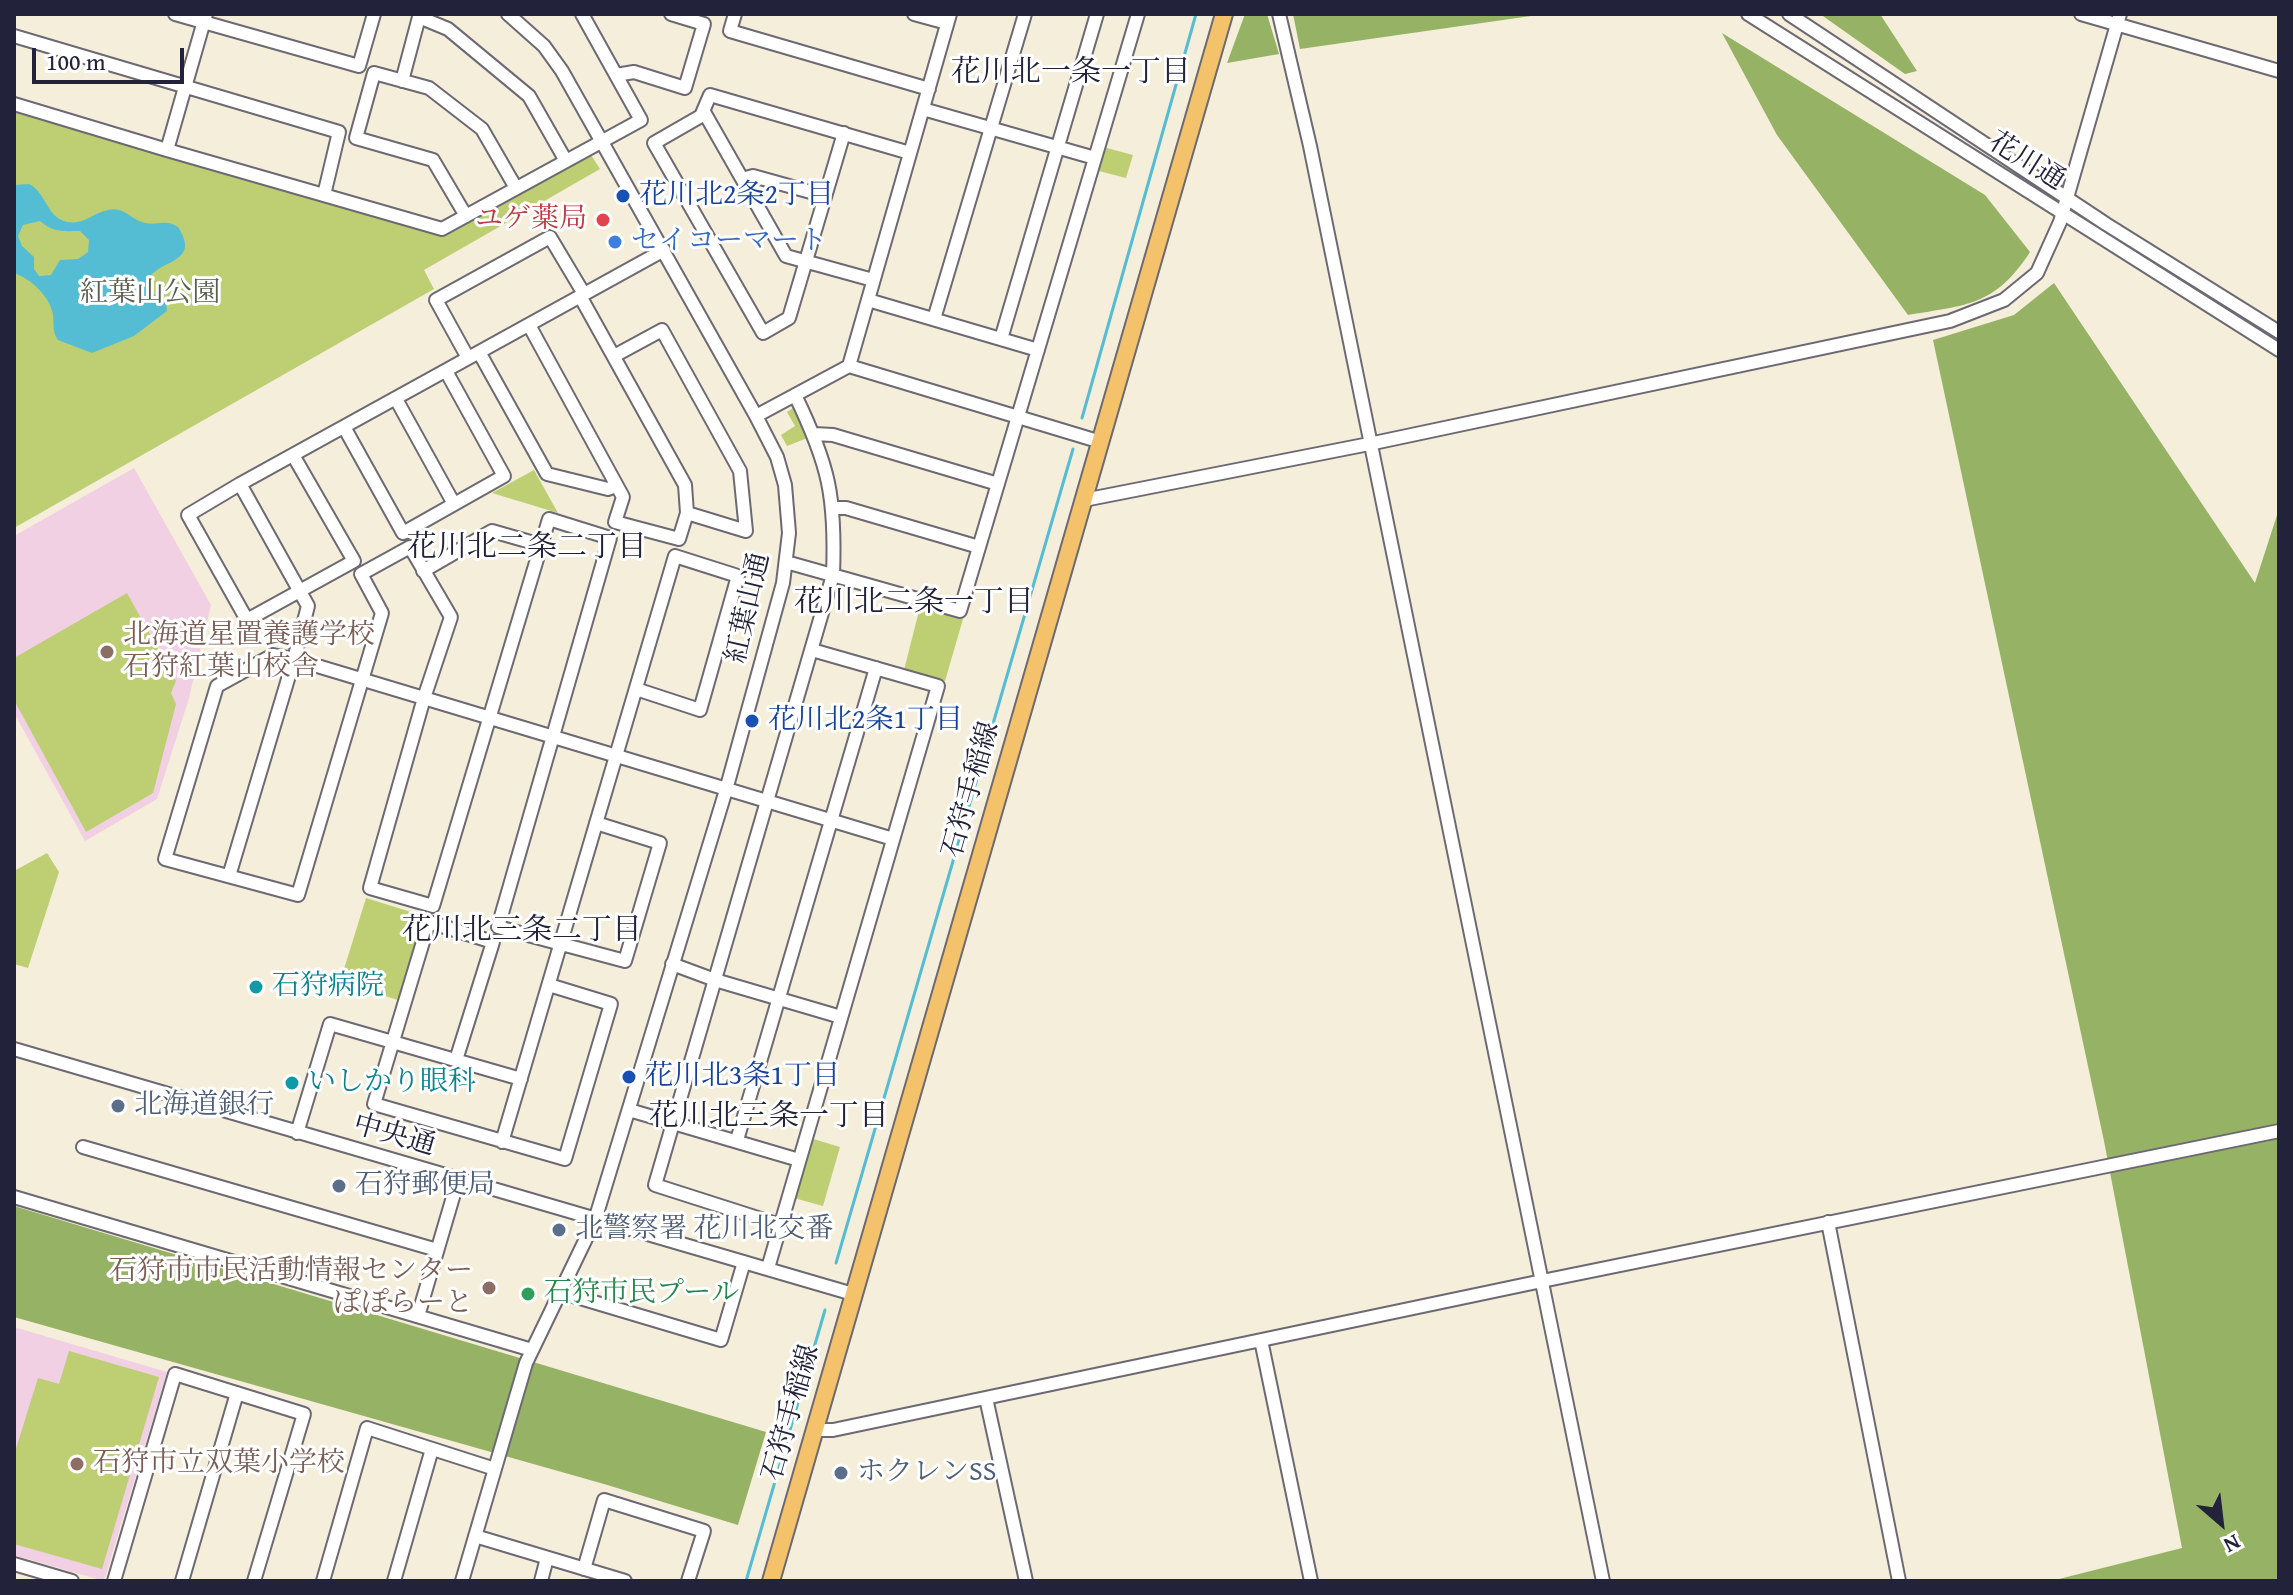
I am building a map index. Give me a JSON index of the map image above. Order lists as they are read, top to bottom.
{
  "streets": {
    "main road": ["石狩手稲線"],
    "street": ["花川通", "紅葉山通", "中央通"]
  },
  "crossings": [
    ["紅葉山通", "中央通"],
    ["石狩手稲線", "中央通"]
  ],
  "districts": [
    "花川北一条一丁目",
    "花川北二条二丁目",
    "花川北二条一丁目",
    "花川北三条二丁目",
    "花川北三条一丁目"
  ],
  "parks": ["紅葉山公園"],
  "places": [
    "花川北2条2丁目",
    "ユゲ薬局",
    "セイコーマート",
    "北海道星置養護学校 石狩紅葉山校舎",
    "花川北2条1丁目",
    "石狩病院",
    "花川北3条1丁目",
    "いしかり眼科",
    "北海道銀行",
    "石狩郵便局",
    "北警察署 花川北交番",
    "石狩市市民活動情報センター ぽぽらーと",
    "石狩市民プール",
    "石狩市立双葉小学校",
    "ホクレンSS"
  ],
  "scale_bar": "100 m",
  "north": "bottom right"
}
